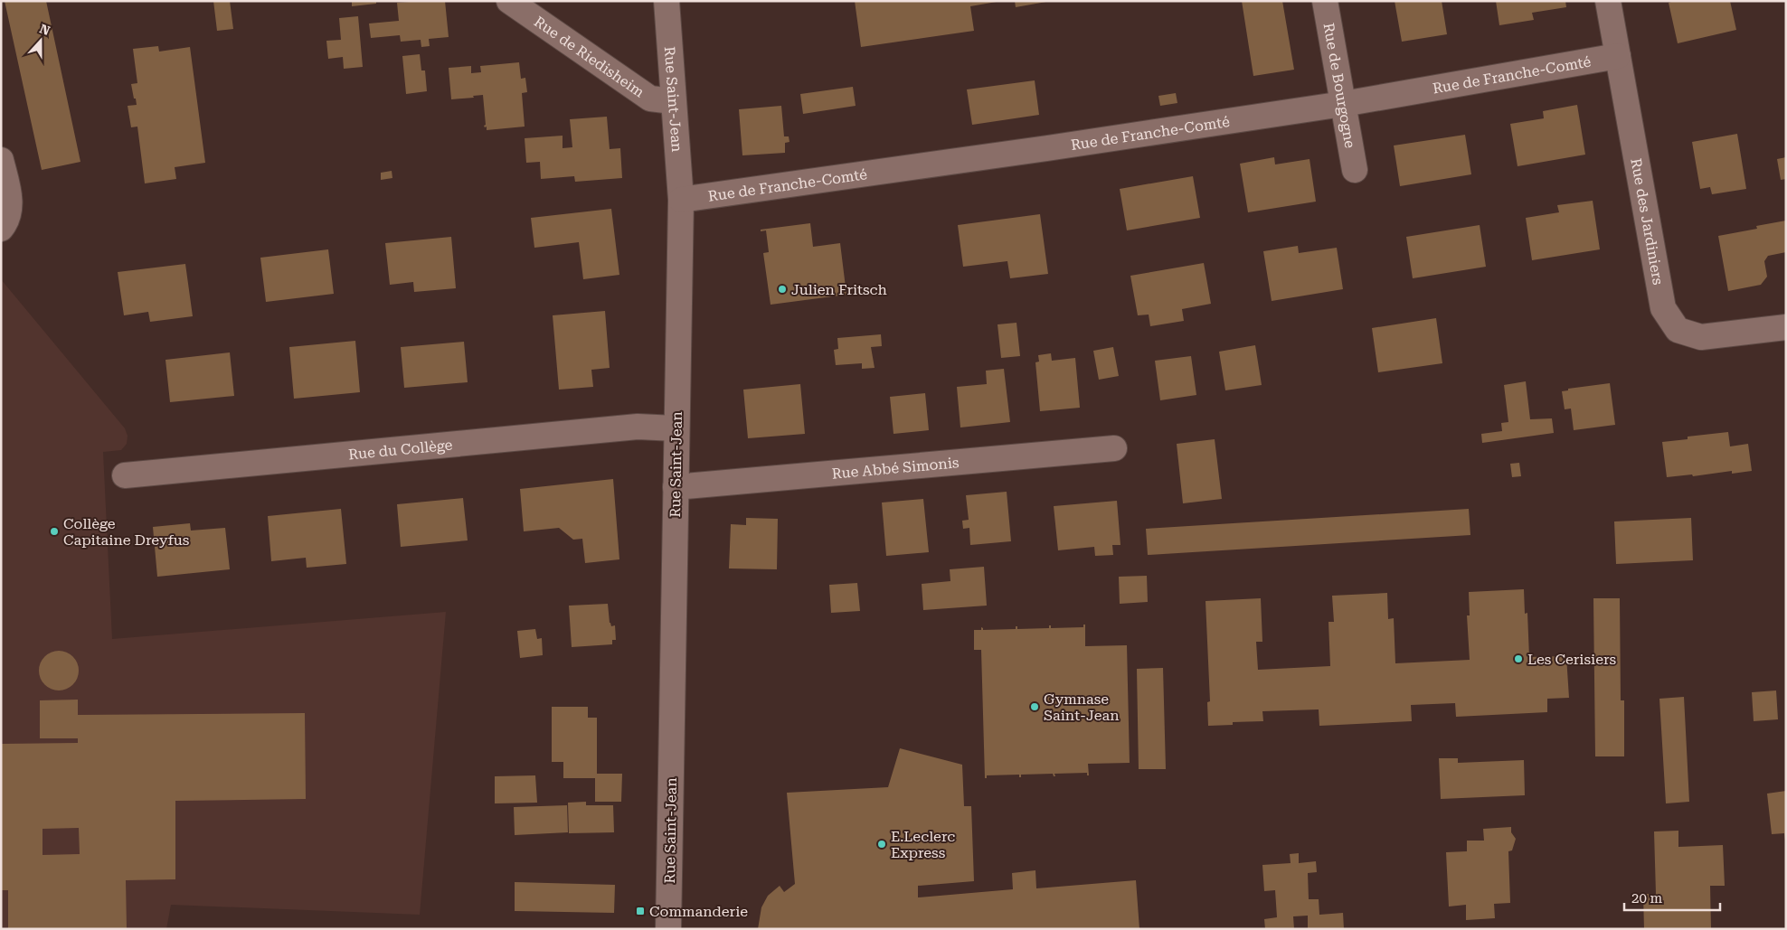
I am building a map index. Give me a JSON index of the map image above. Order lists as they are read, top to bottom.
{
  "streets": {
    "street": [
      "Rue de Riedisheim",
      "Rue de Franche-Comté",
      "Rue de Bourgogne",
      "Rue Saint-Jean",
      "Rue des Jardiniers",
      "Rue du Collège",
      "Rue Abbé Simonis"
    ]
  },
  "crossings": [
    ["Rue de Riedisheim", "Rue Saint-Jean"],
    ["Rue de Franche-Comté", "Rue de Bourgogne"],
    ["Rue de Franche-Comté", "Rue Saint-Jean"],
    ["Rue de Franche-Comté", "Rue des Jardiniers"],
    ["Rue Saint-Jean", "Rue du Collège"],
    ["Rue Saint-Jean", "Rue Abbé Simonis"]
  ],
  "places": {
    "other": [
      "Julien Fritsch",
      "Collège Capitaine Dreyfus",
      "Les Cerisiers",
      "Gymnase Saint-Jean",
      "E.Leclerc Express"
    ],
    "transit": ["Commanderie"]
  },
  "scale_bar": "20 m",
  "north": "top"
}
